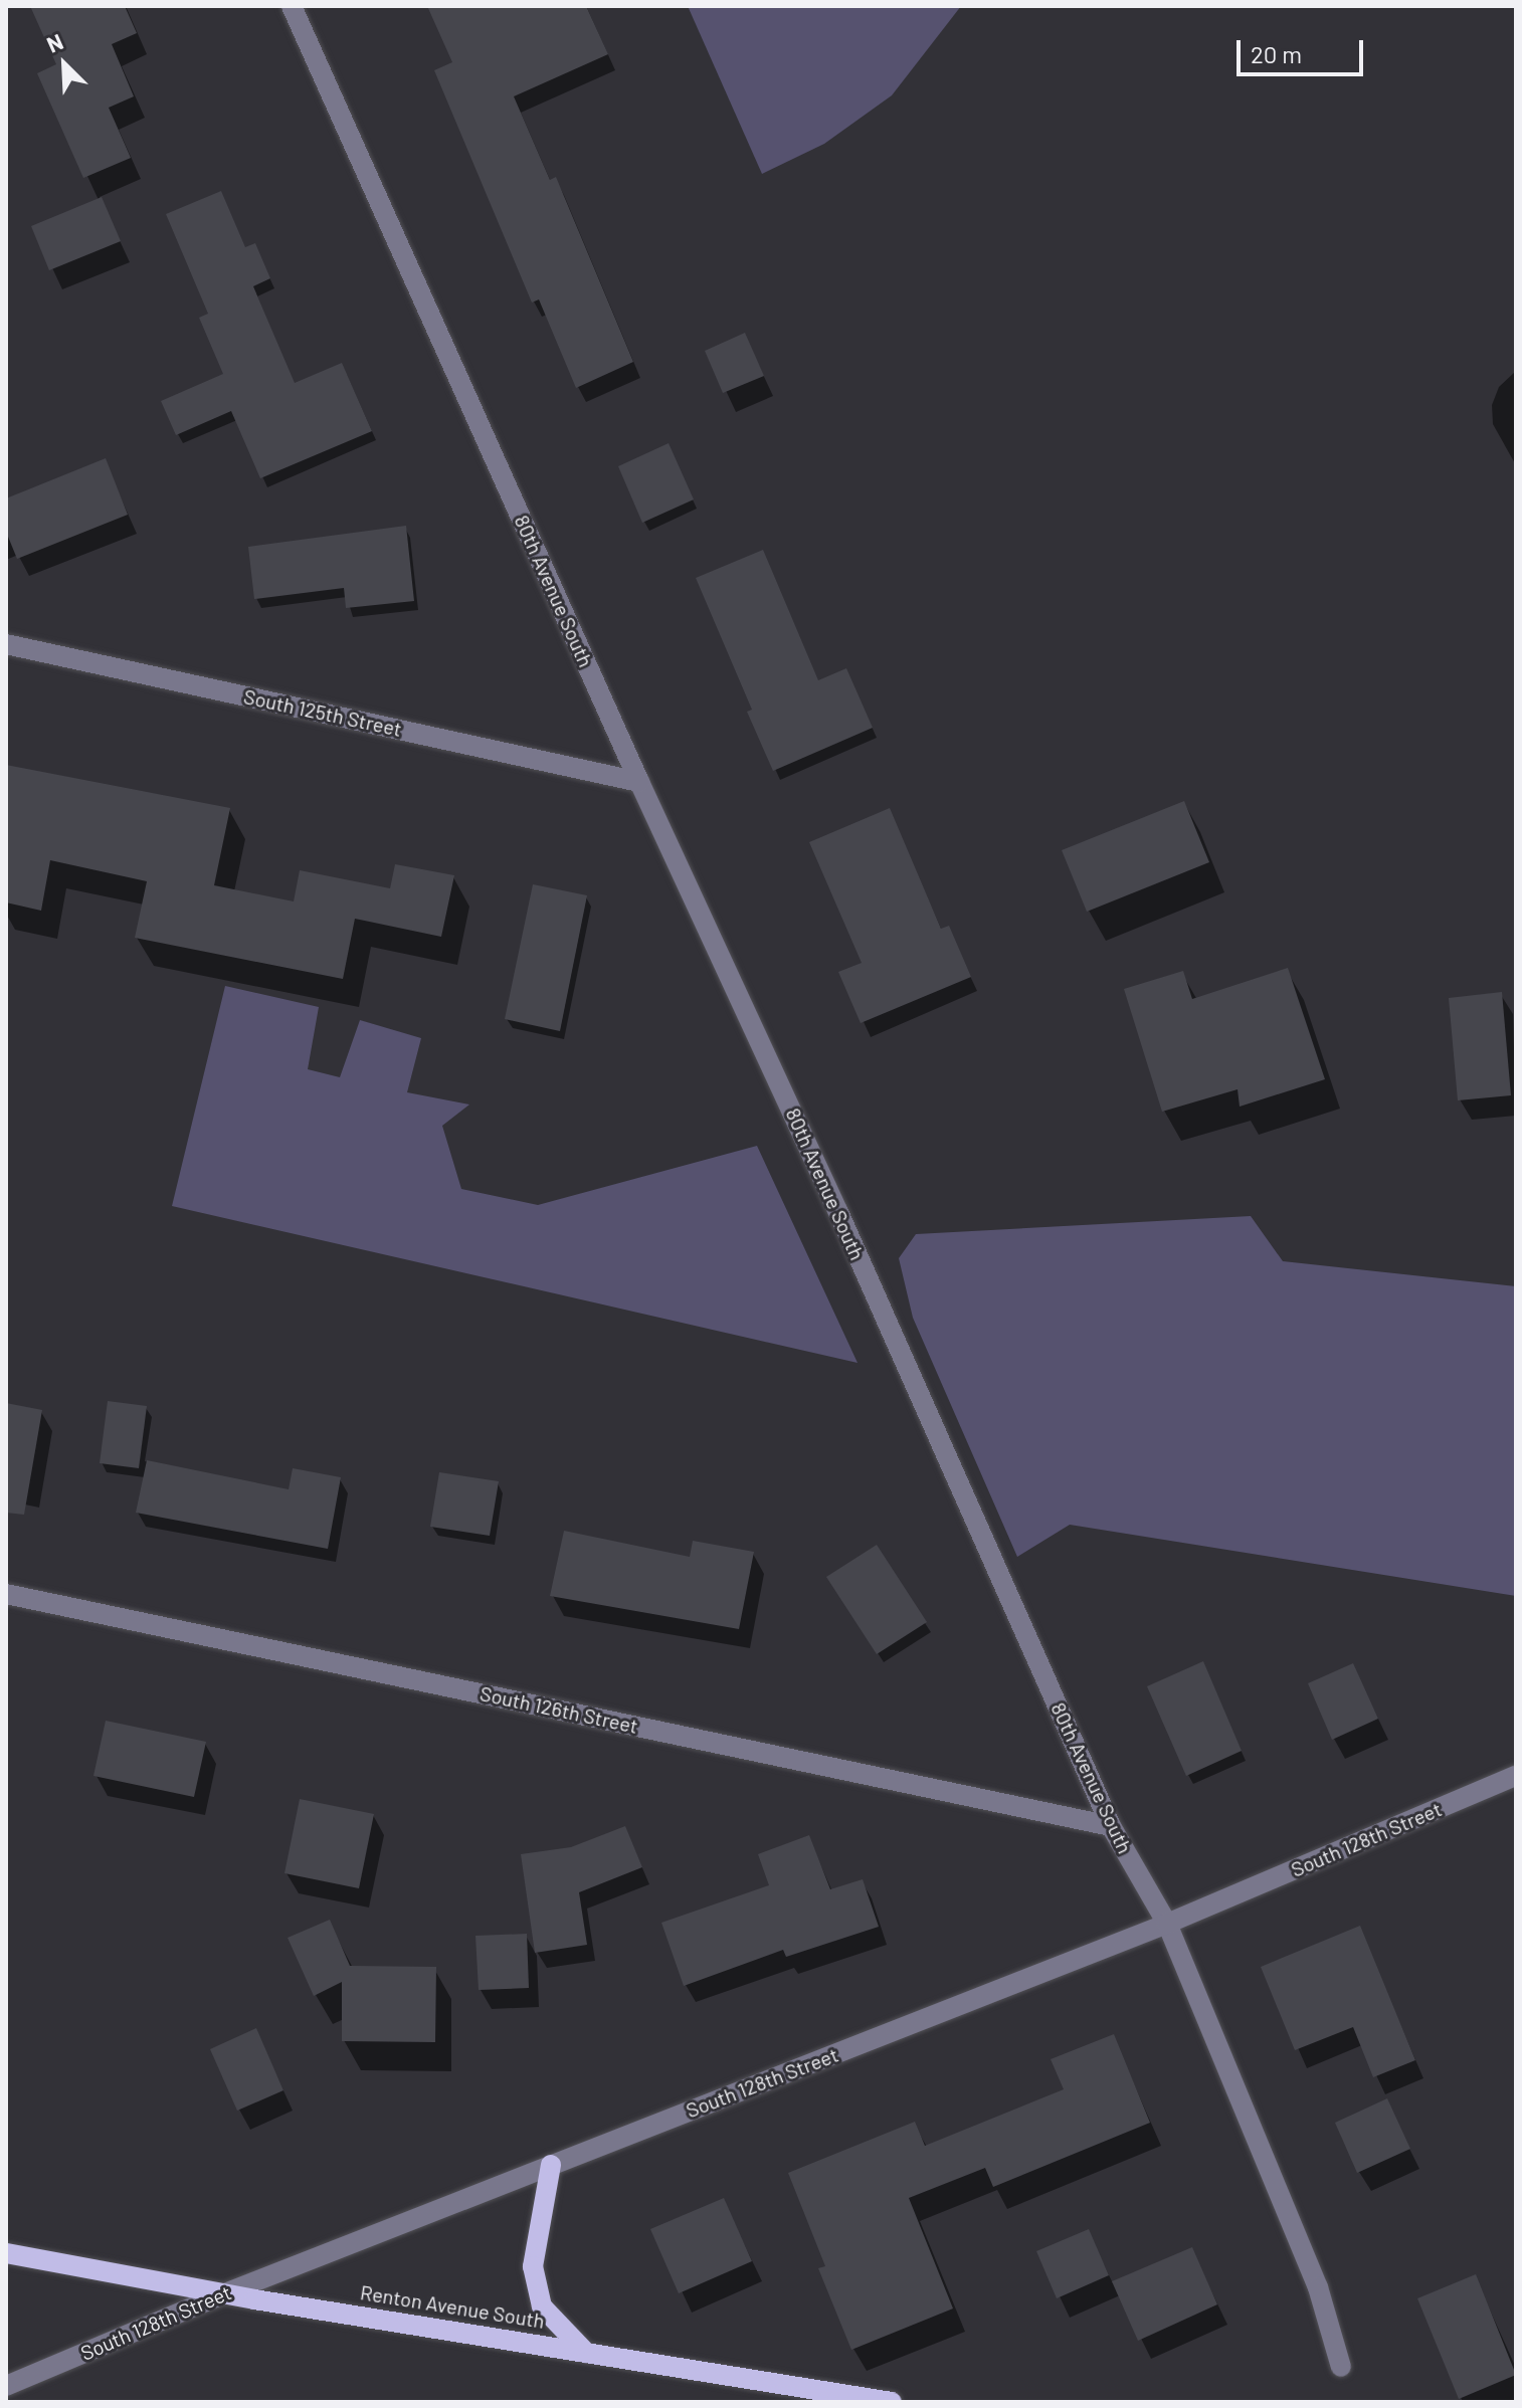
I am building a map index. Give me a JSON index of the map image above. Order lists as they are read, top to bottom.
{
  "streets": {
    "main road": ["Renton Avenue South"],
    "street": [
      "80th Avenue South",
      "South 125th Street",
      "South 126th Street",
      "South 128th Street"
    ]
  },
  "crossings": [
    ["80th Avenue South", "South 125th Street"],
    ["80th Avenue South", "South 126th Street"],
    ["80th Avenue South", "South 128th Street"],
    ["South 128th Street", "Renton Avenue South"]
  ],
  "scale_bar": "20 m",
  "north": "top left"
}
